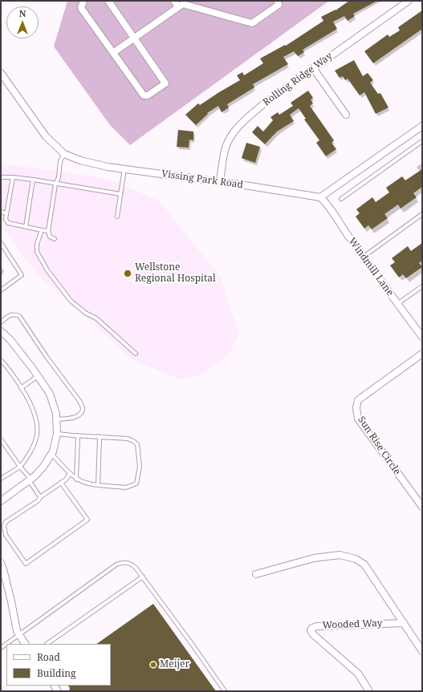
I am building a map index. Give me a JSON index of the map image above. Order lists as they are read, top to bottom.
{
  "streets": {
    "street": [
      "Rolling Ridge Way",
      "Vissing Park Road",
      "Windmill Lane",
      "Sun Rise Circle",
      "Wooded Way"
    ]
  },
  "crossings": [
    ["Rolling Ridge Way", "Vissing Park Road"],
    ["Vissing Park Road", "Windmill Lane"]
  ],
  "places": ["Wellstone Regional Hospital", "Meijer"],
  "legend": ["Road", "Building"],
  "north": "top"
}
